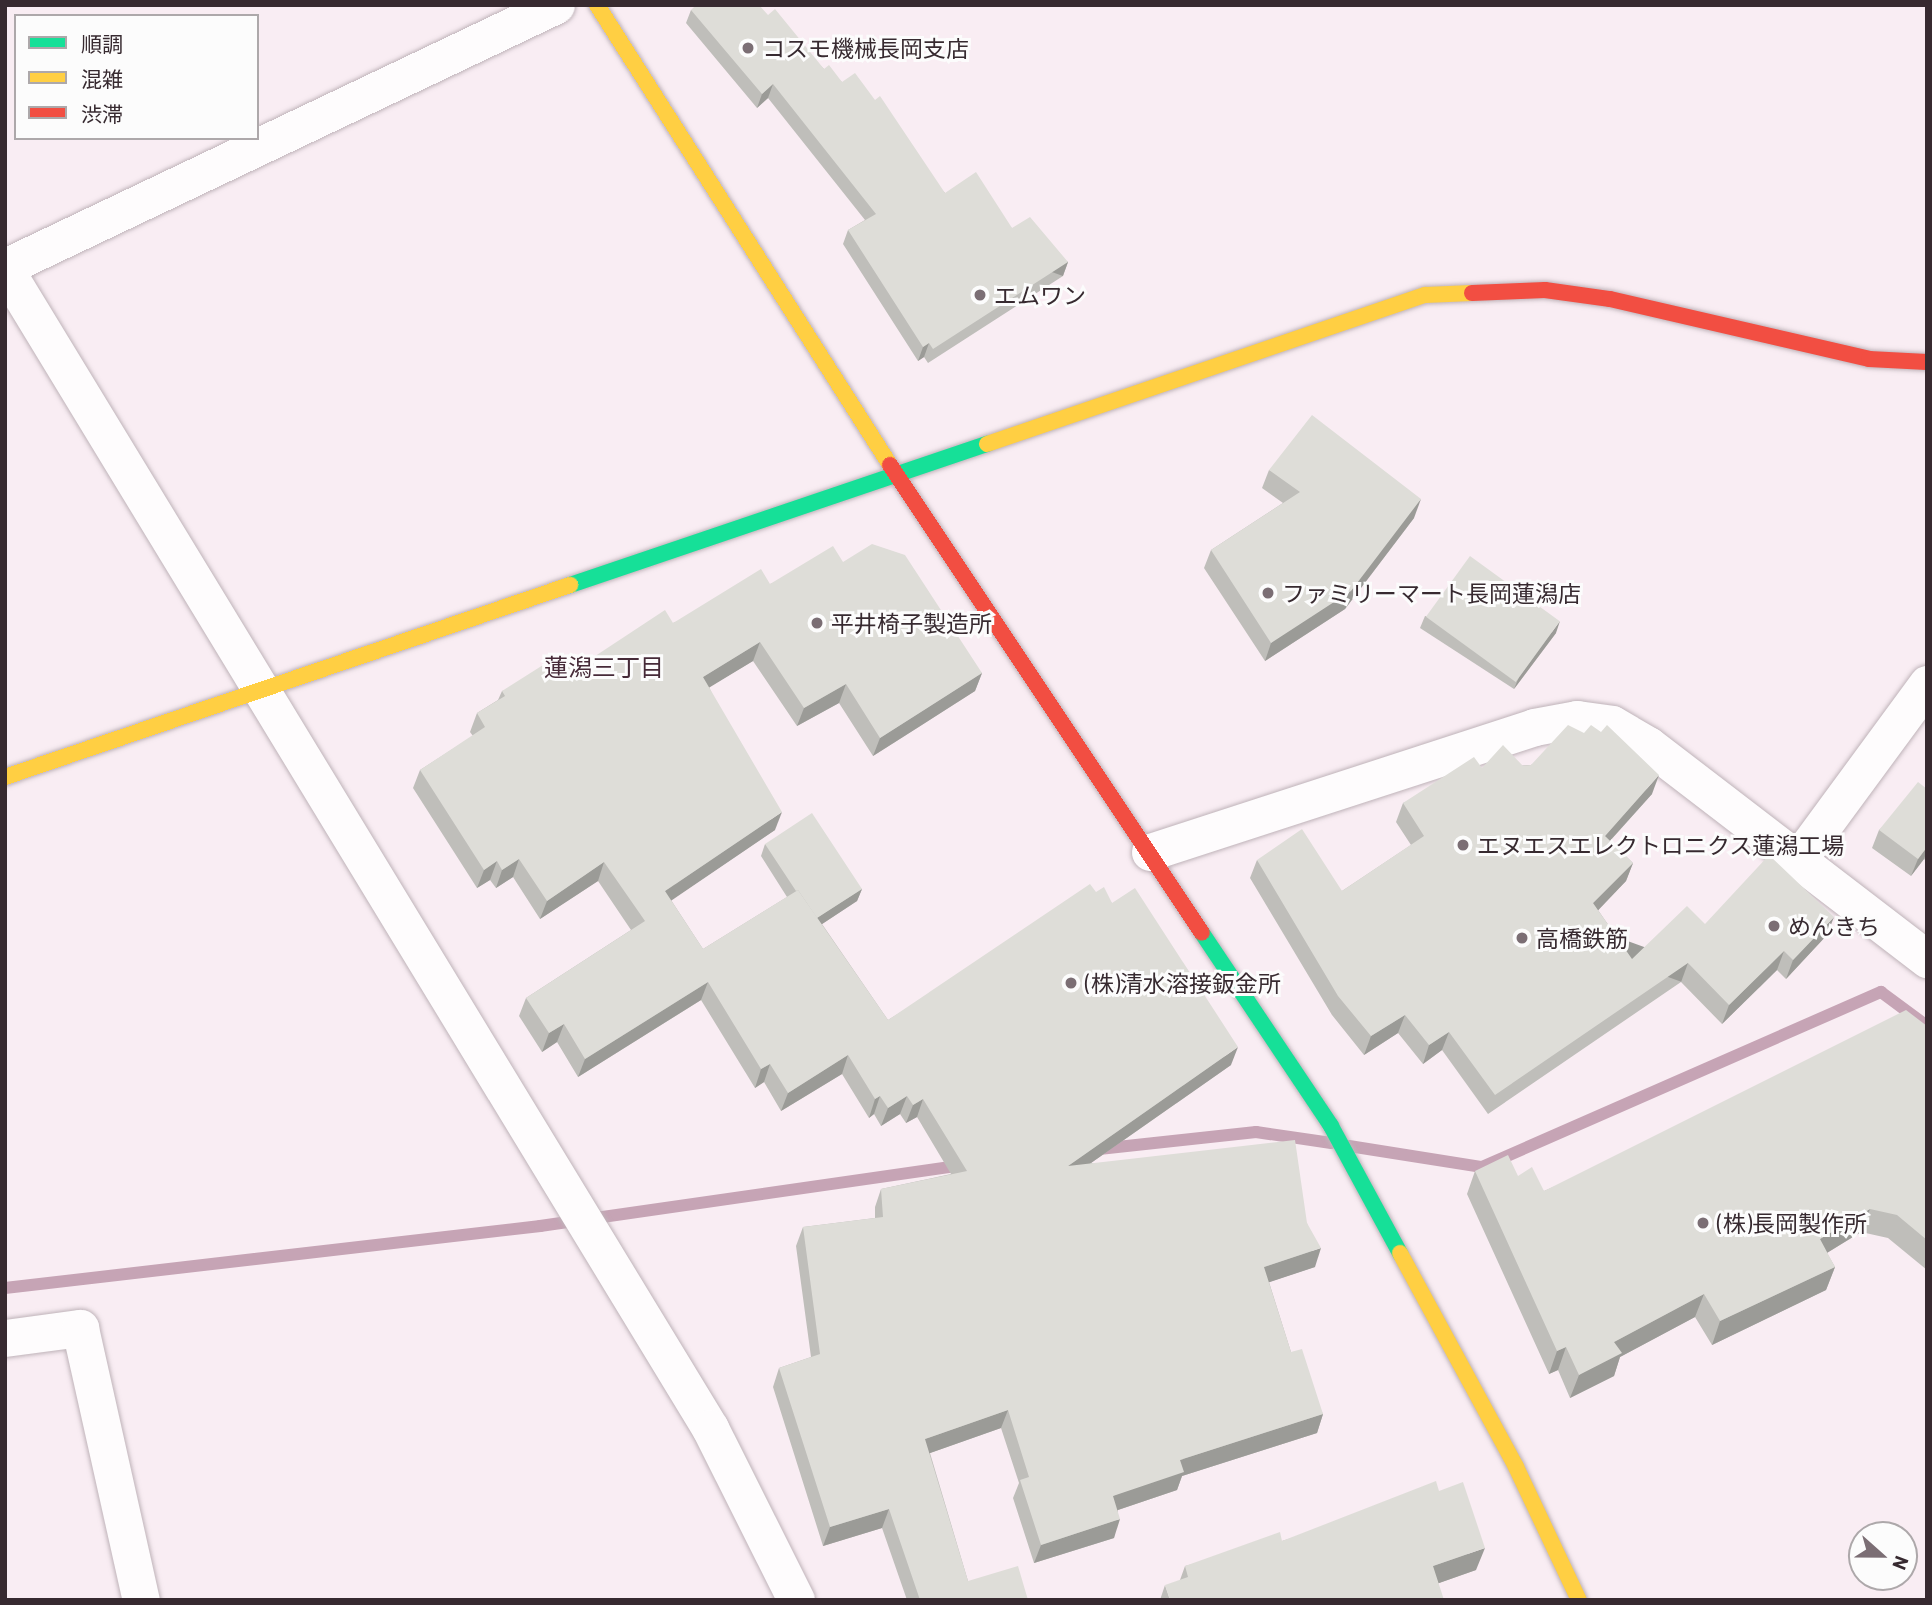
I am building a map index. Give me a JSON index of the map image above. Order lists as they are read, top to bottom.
{
  "districts": ["蓮潟三丁目"],
  "places": [
    "コスモ機械長岡支店",
    "エムワン",
    "ファミリーマート長岡蓮潟店",
    "平井椅子製造所",
    "エヌエスエレクトロニクス蓮潟工場",
    "めんきち",
    "高橋鉄筋",
    "(株)清水溶接鈑金所",
    "(株)長岡製作所"
  ],
  "legend": ["順調", "混雑", "渋滞"],
  "north": "right"
}
